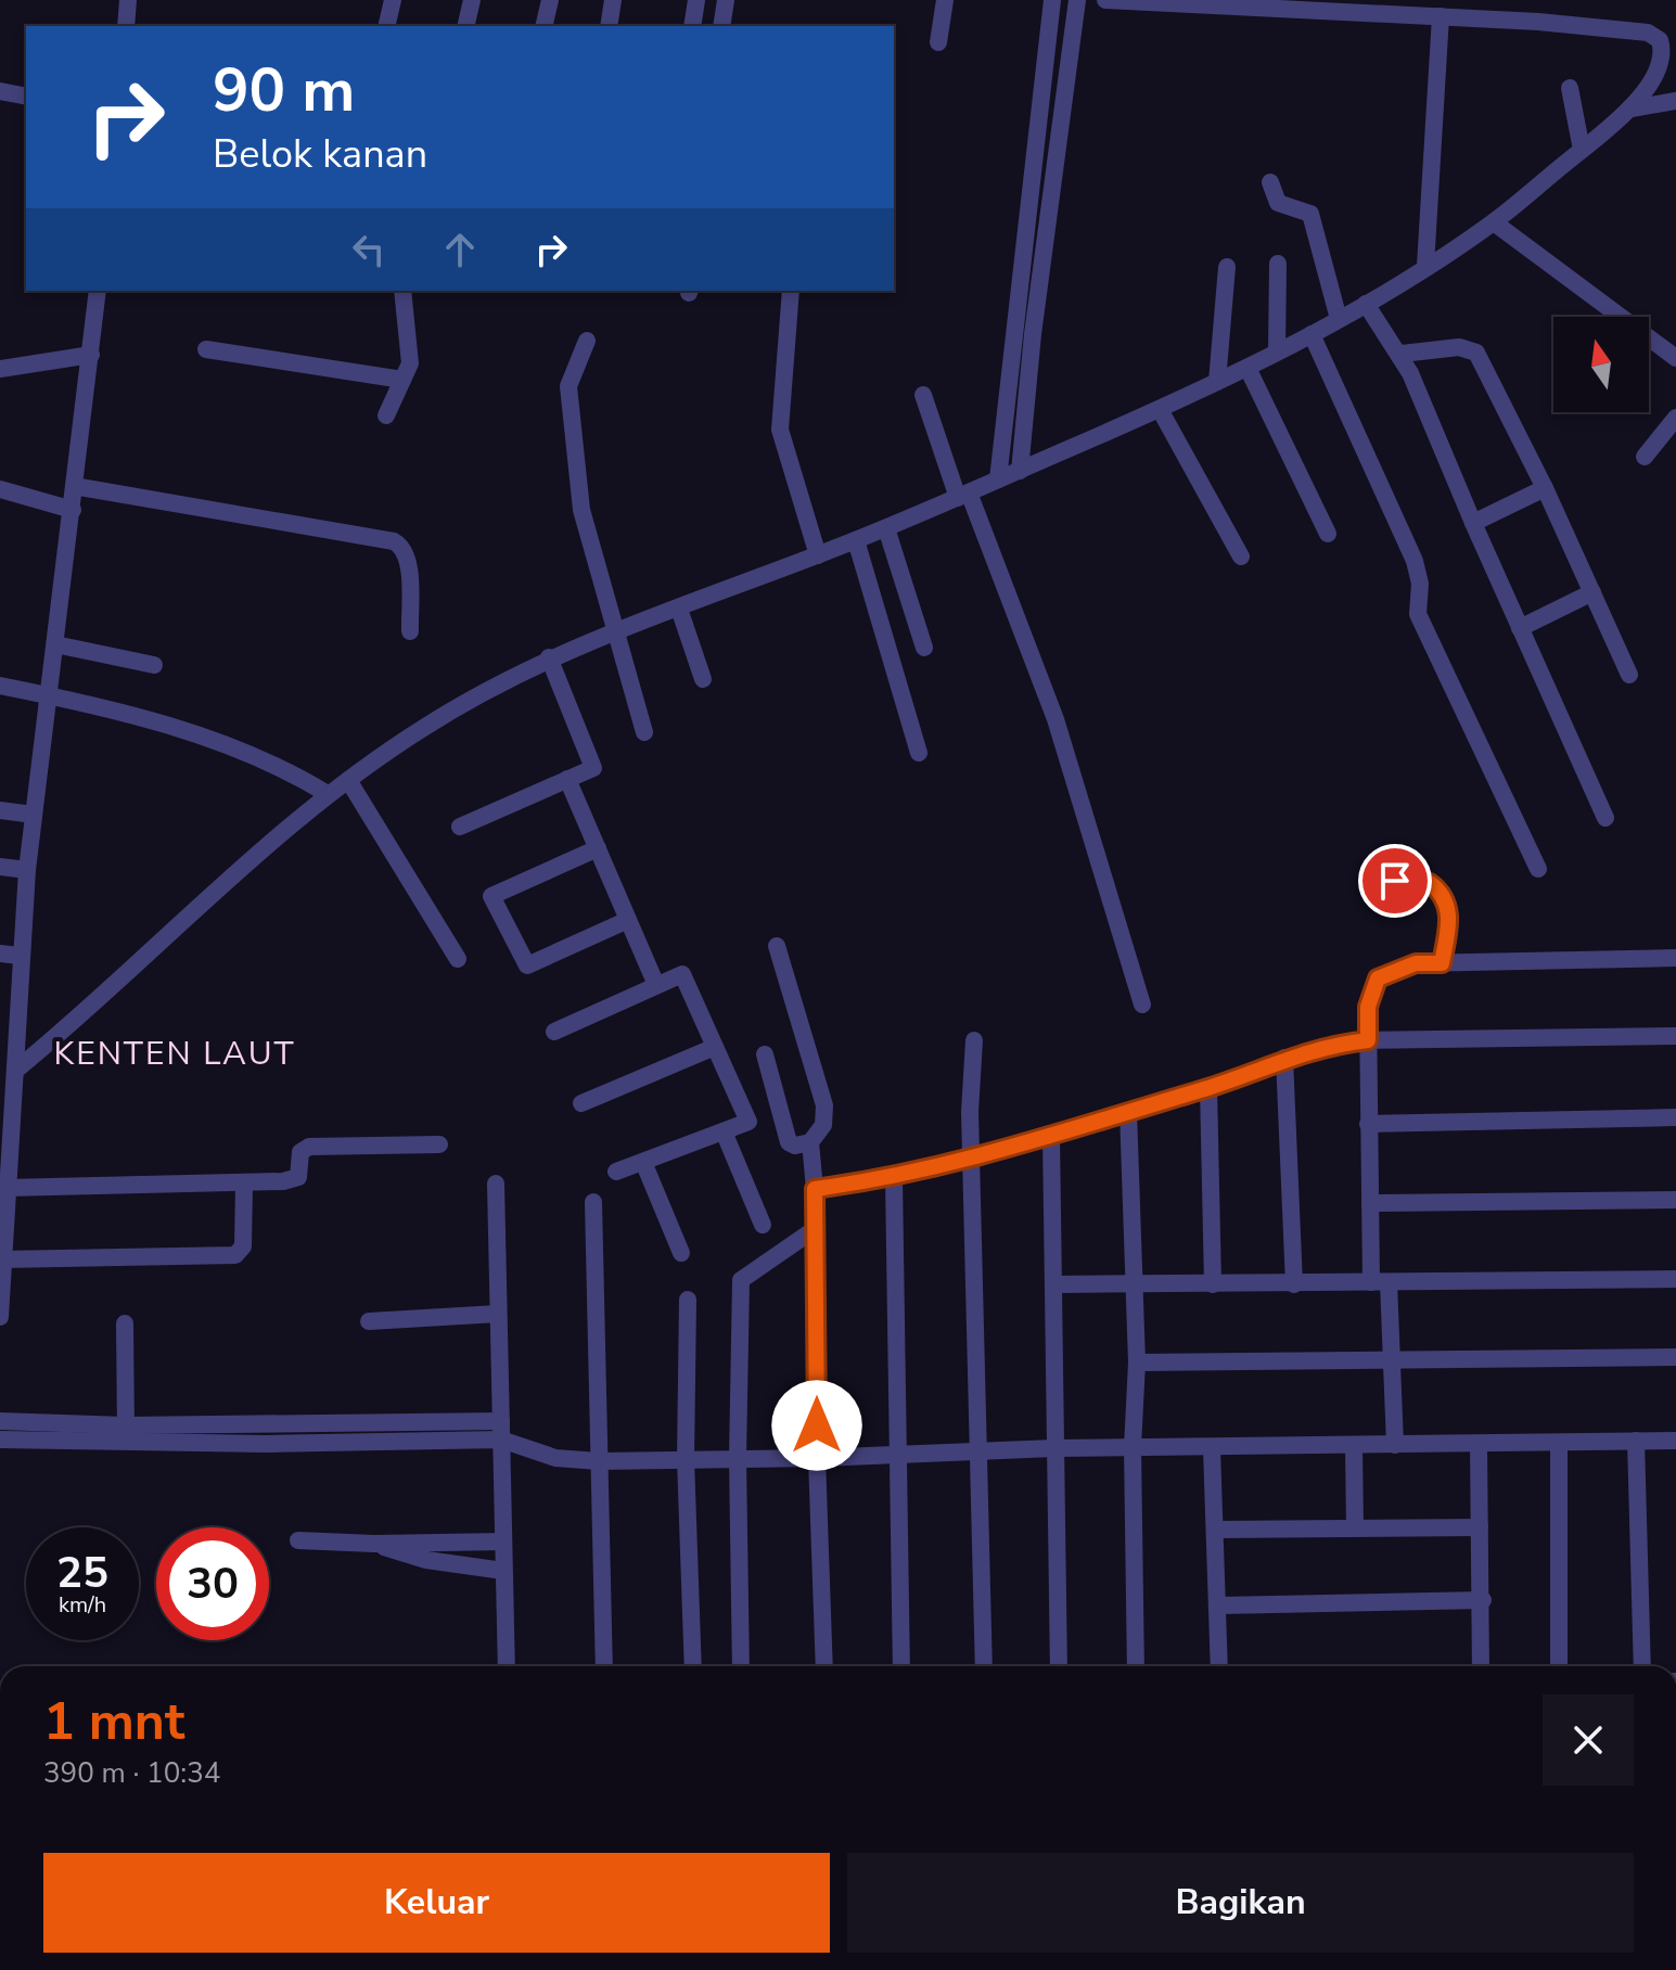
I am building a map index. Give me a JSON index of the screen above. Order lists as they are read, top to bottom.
{
  "districts": ["KENTEN LAUT"],
  "north": "top",
  "page": {
    "turn": ["90 m", "Belok kanan"],
    "speed": "25 km/h",
    "limit": "30",
    "heading": ["1 mnt", "390 m · 10:34"],
    "buttons": ["Keluar", "Bagikan"]
  }
}
